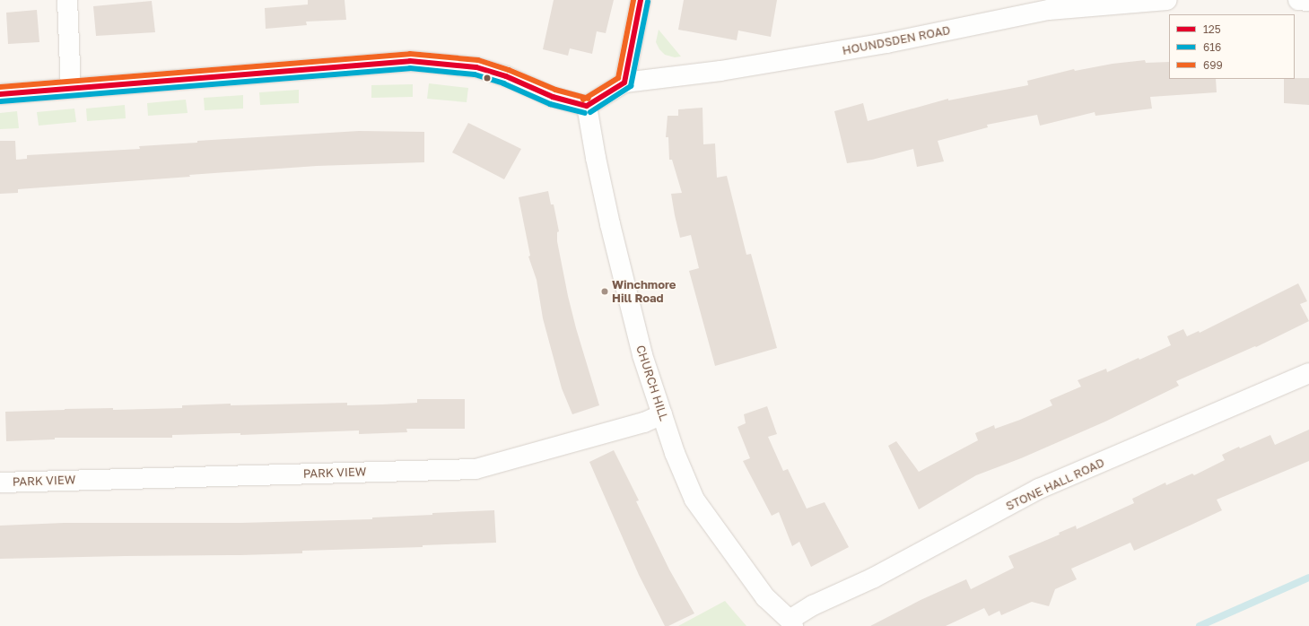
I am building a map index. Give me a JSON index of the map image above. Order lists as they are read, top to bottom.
{
  "streets": {
    "street": [
      "HOUNDSDEN ROAD",
      "CHURCH HILL",
      "PARK VIEW",
      "STONE HALL ROAD"
    ]
  },
  "crossings": [
    ["CHURCH HILL", "PARK VIEW"],
    ["CHURCH HILL", "STONE HALL ROAD"]
  ],
  "places": ["Winchmore Hill Road"],
  "lines": ["transit line 125", "transit line 699", "transit line 616"],
  "legend": ["125", "616", "699"]
}
